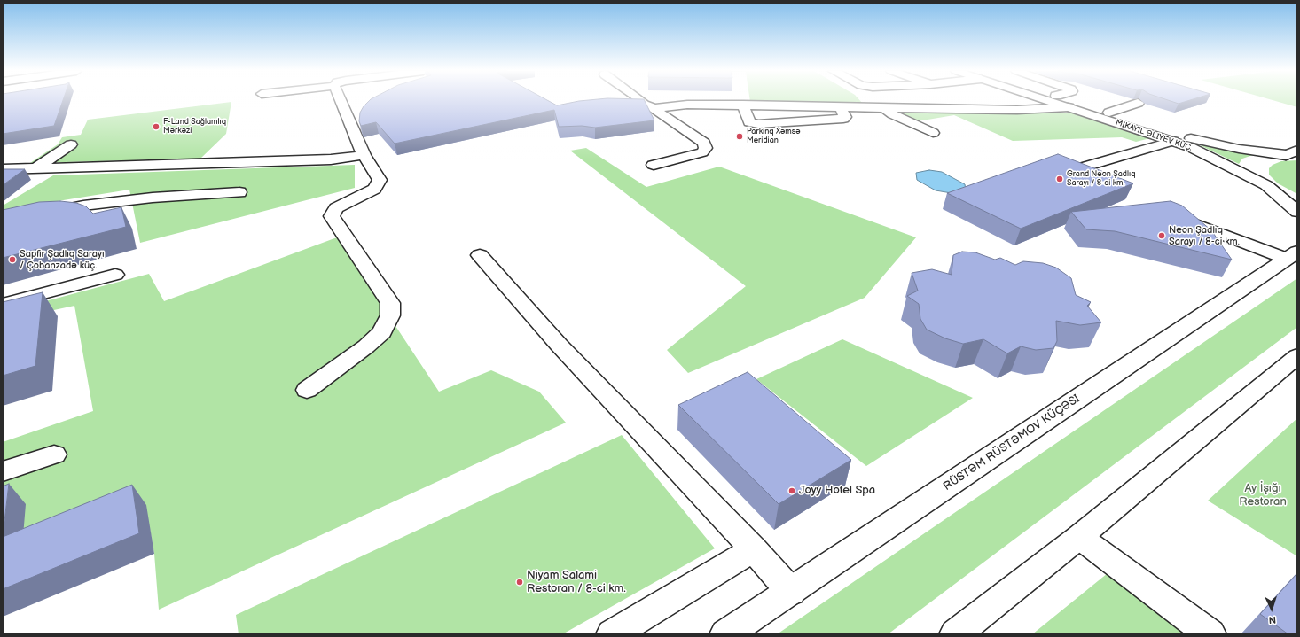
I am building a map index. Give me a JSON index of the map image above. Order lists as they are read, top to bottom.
{
  "streets": {
    "main road": ["RÜSTƏM RÜSTƏMOV KÜÇƏSI"]
  },
  "parks": ["Ay İşığı Restoran"],
  "places": [
    "F-Land Sağlamlıq Mərkəzi",
    "Parkinq Xəmsə Meridian",
    "Grand Neon Şadlıq Sarayı / 8-ci km.",
    "Neon Şadlıq Sarayı / 8-ci km.",
    "Sapfir Şadlıq Sarayı / Çobanzadə küç.",
    "Joyy Hotel Spa",
    "Niyam Salami Restoran / 8-ci km."
  ],
  "north": "bottom"
}
